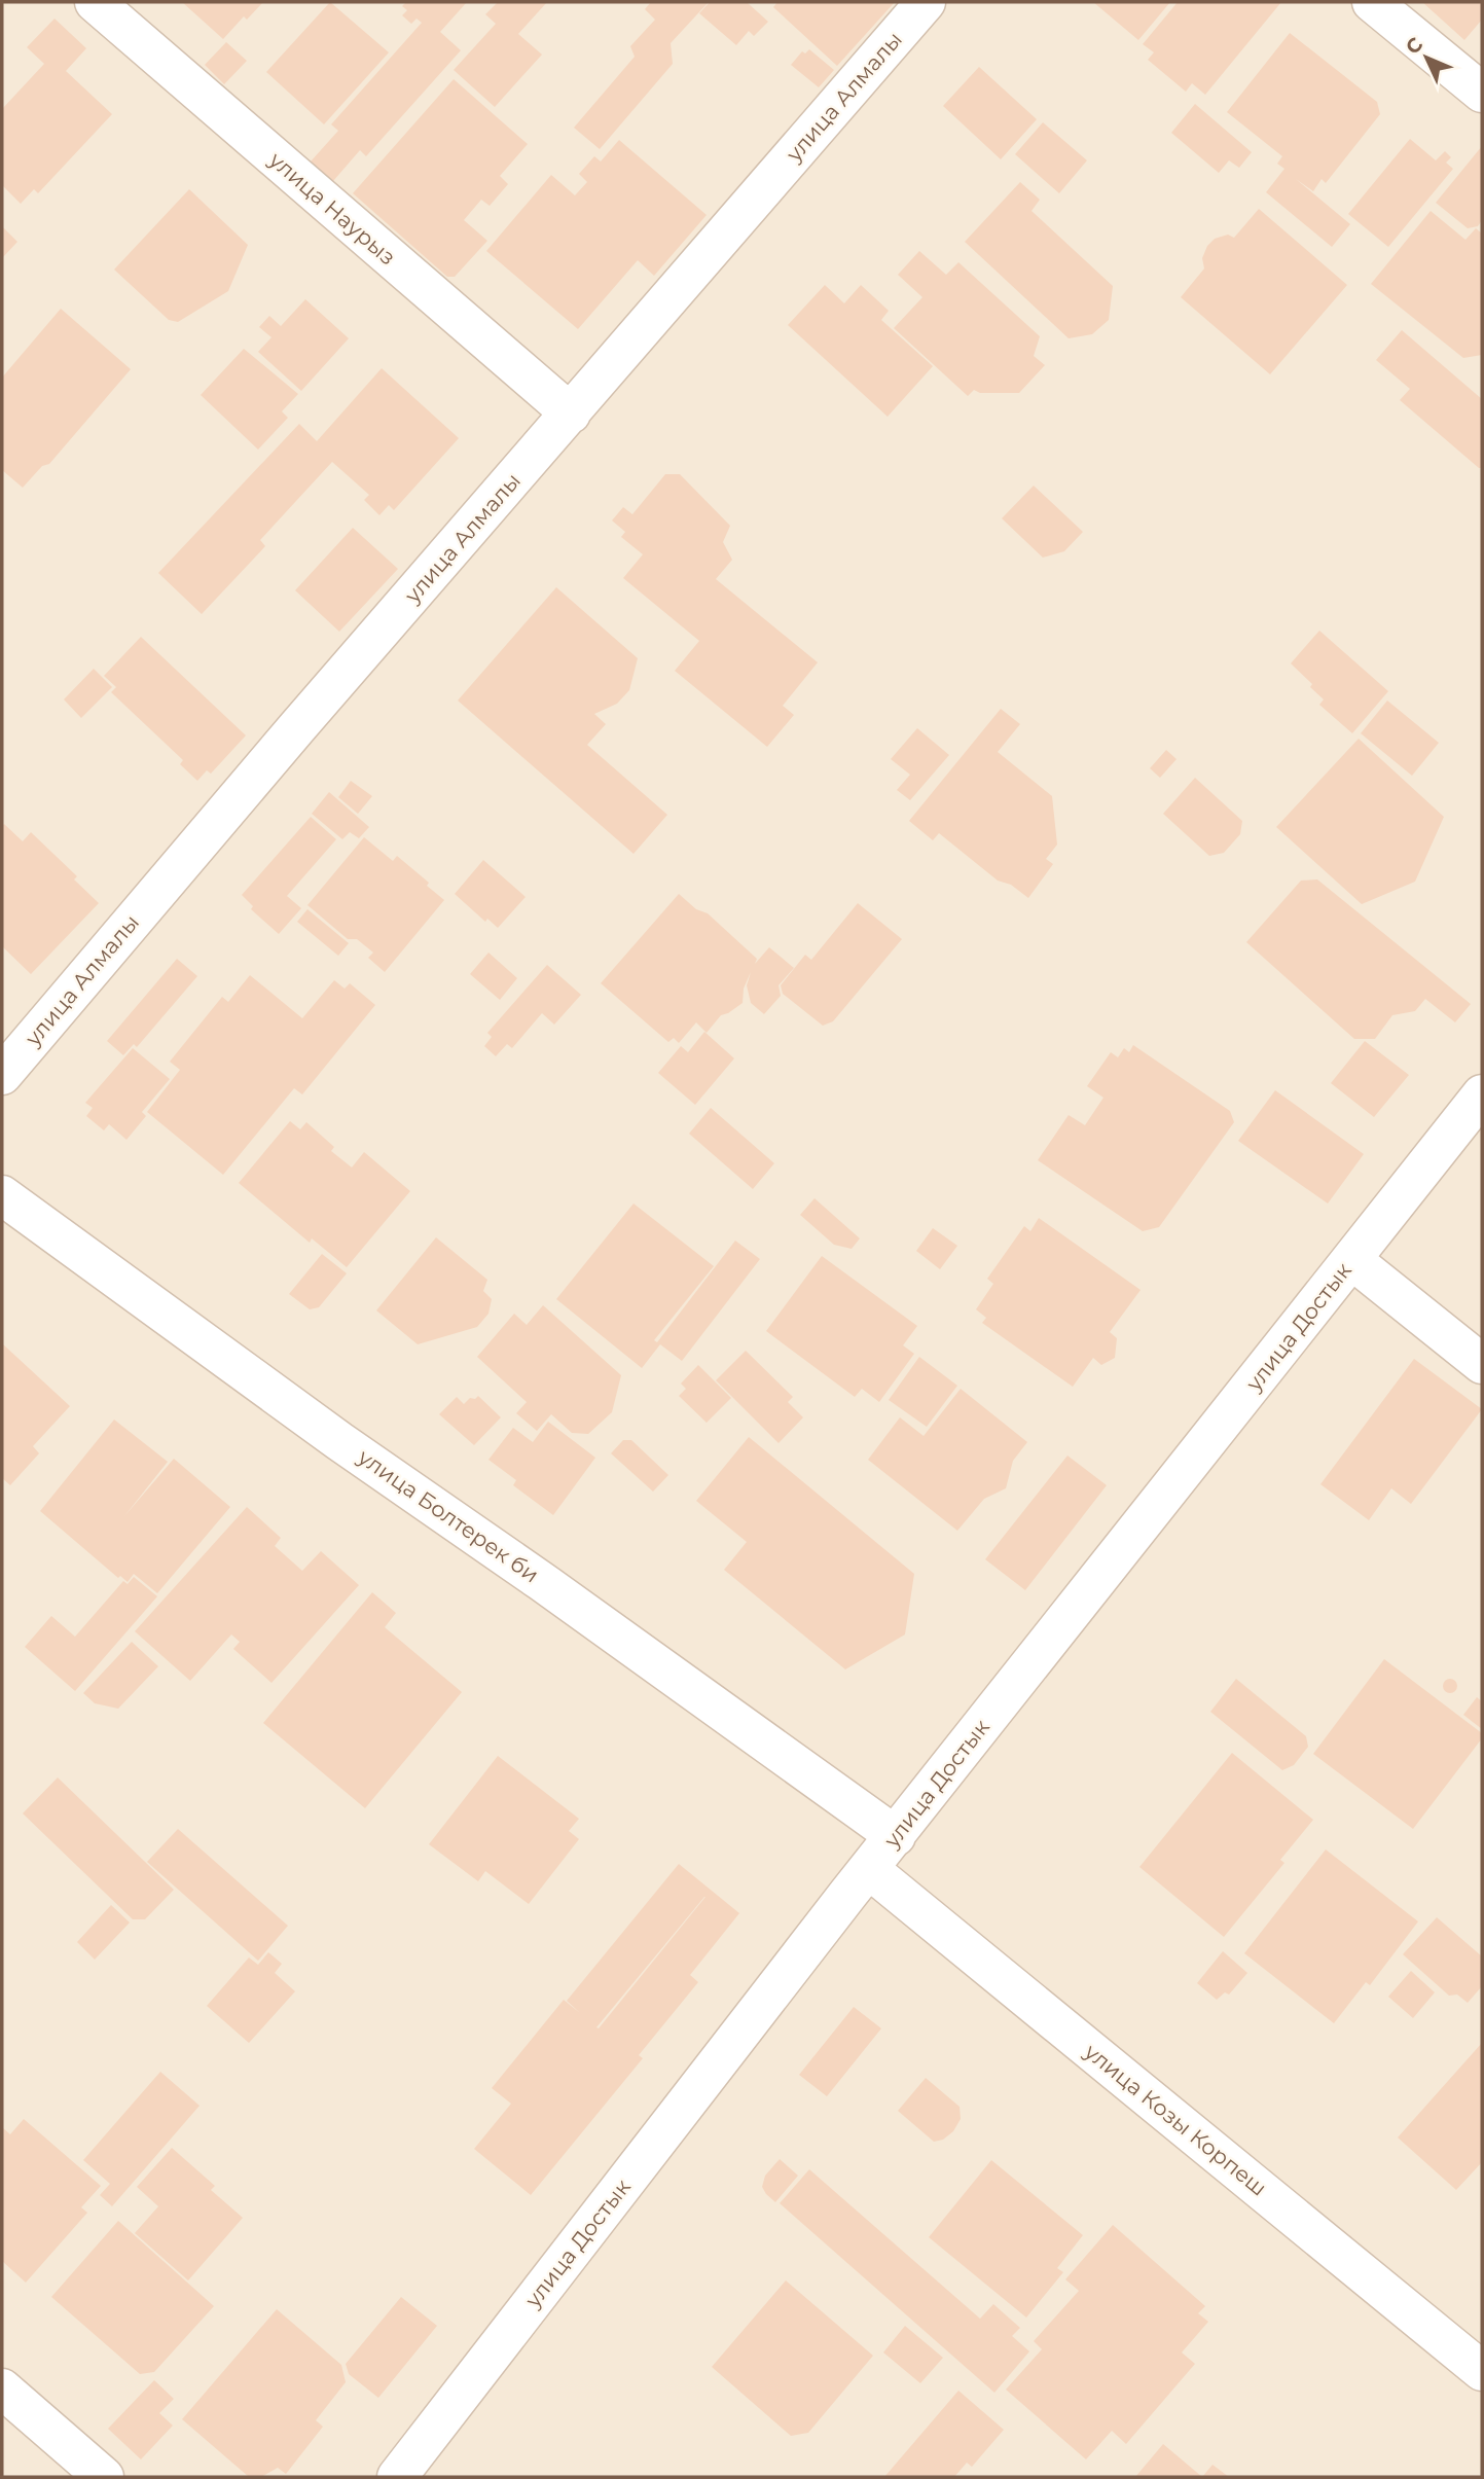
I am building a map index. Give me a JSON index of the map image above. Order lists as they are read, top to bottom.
{
  "streets": {
    "street": [
      "улица Алмалы",
      "улица Наурыз",
      "улица Достык",
      "улица Болтерек би",
      "улица Козы Корпеш"
    ]
  },
  "crossings": [
    ["улица Алмалы", "улица Наурыз"],
    ["улица Достык", "улица Болтерек би"],
    ["улица Достык", "улица Козы Корпеш"]
  ],
  "north": "top left"
}
